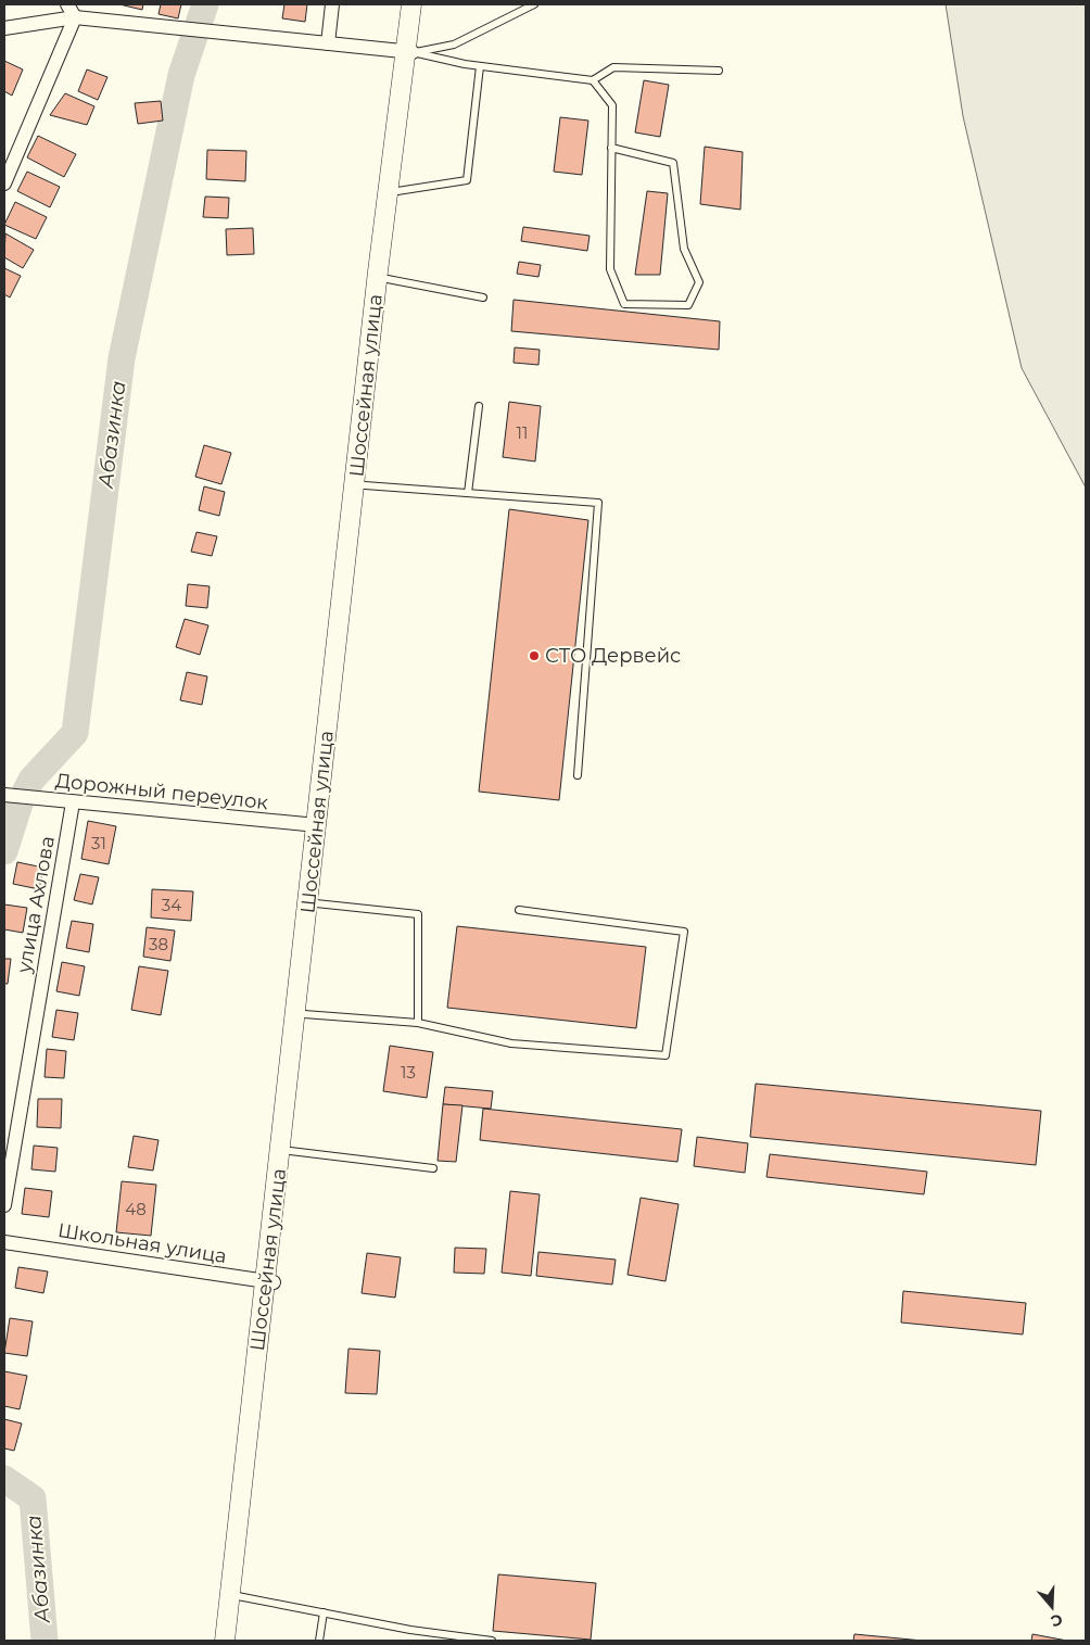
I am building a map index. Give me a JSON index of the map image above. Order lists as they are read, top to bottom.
{
  "streets": {
    "main road": ["Шоссейная улица"],
    "street": ["Дорожный переулок", "улица Ахлова", "Школьная улица"]
  },
  "crossings": [
    ["Шоссейная улица", "Дорожный переулок"],
    ["Шоссейная улица", "Школьная улица"],
    ["Дорожный переулок", "улица Ахлова"]
  ],
  "water": ["Абазинка"],
  "places": ["СТО Дервейс"],
  "house_numbers": [
    "11",
    "31",
    "34",
    "38",
    "13",
    "48"
  ],
  "north": "bottom"
}
